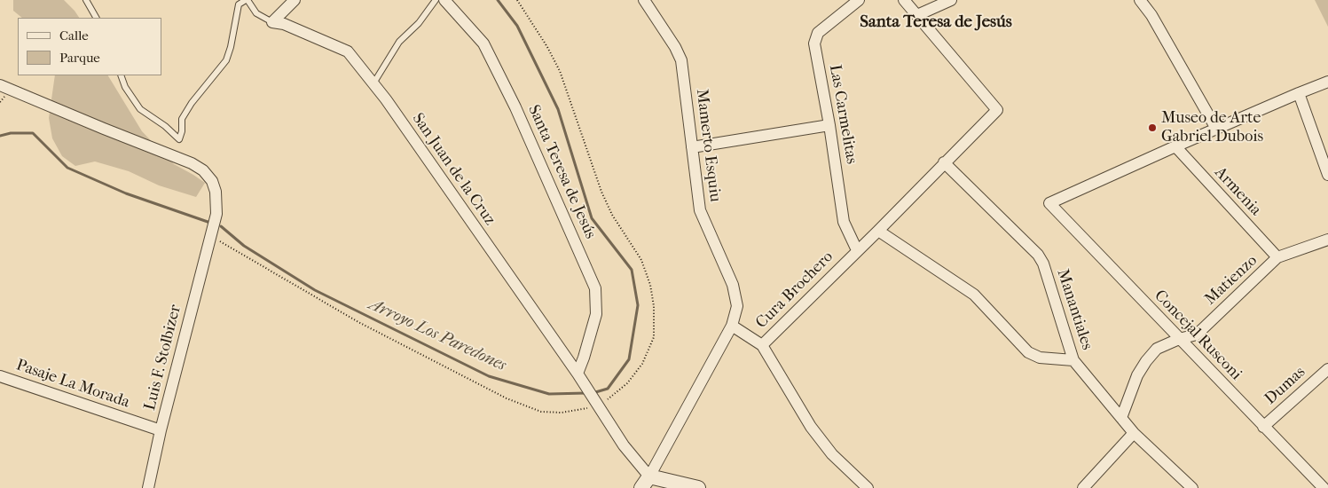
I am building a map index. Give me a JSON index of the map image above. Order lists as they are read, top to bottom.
{
  "streets": {
    "street": [
      "Las Carmelitas",
      "Mamerto Esquiu",
      "San Juan de la Cruz",
      "Santa Teresa de Jesús",
      "Armenia",
      "Matienzo",
      "Cura Brochero",
      "Manantiales",
      "Concejal Rusconi",
      "Luis F. Stolbizer",
      "Pasaje La Morada",
      "Dumas"
    ]
  },
  "crossings": [
    ["Las Carmelitas", "Cura Brochero"],
    ["Mamerto Esquiu", "Cura Brochero"],
    ["San Juan de la Cruz", "Santa Teresa de Jesús"],
    ["San Juan de la Cruz", "Cura Brochero"],
    ["Armenia", "Matienzo"],
    ["Armenia", "Concejal Rusconi"],
    ["Matienzo", "Manantiales"],
    ["Matienzo", "Concejal Rusconi"],
    ["Cura Brochero", "Manantiales"],
    ["Concejal Rusconi", "Dumas"],
    ["Luis F. Stolbizer", "Pasaje La Morada"]
  ],
  "districts": ["Santa Teresa de Jesús"],
  "water": ["Arroyo Los Paredones"],
  "places": ["Museo de Arte Gabriel Dubois"],
  "legend": ["Calle", "Parque"]
}
